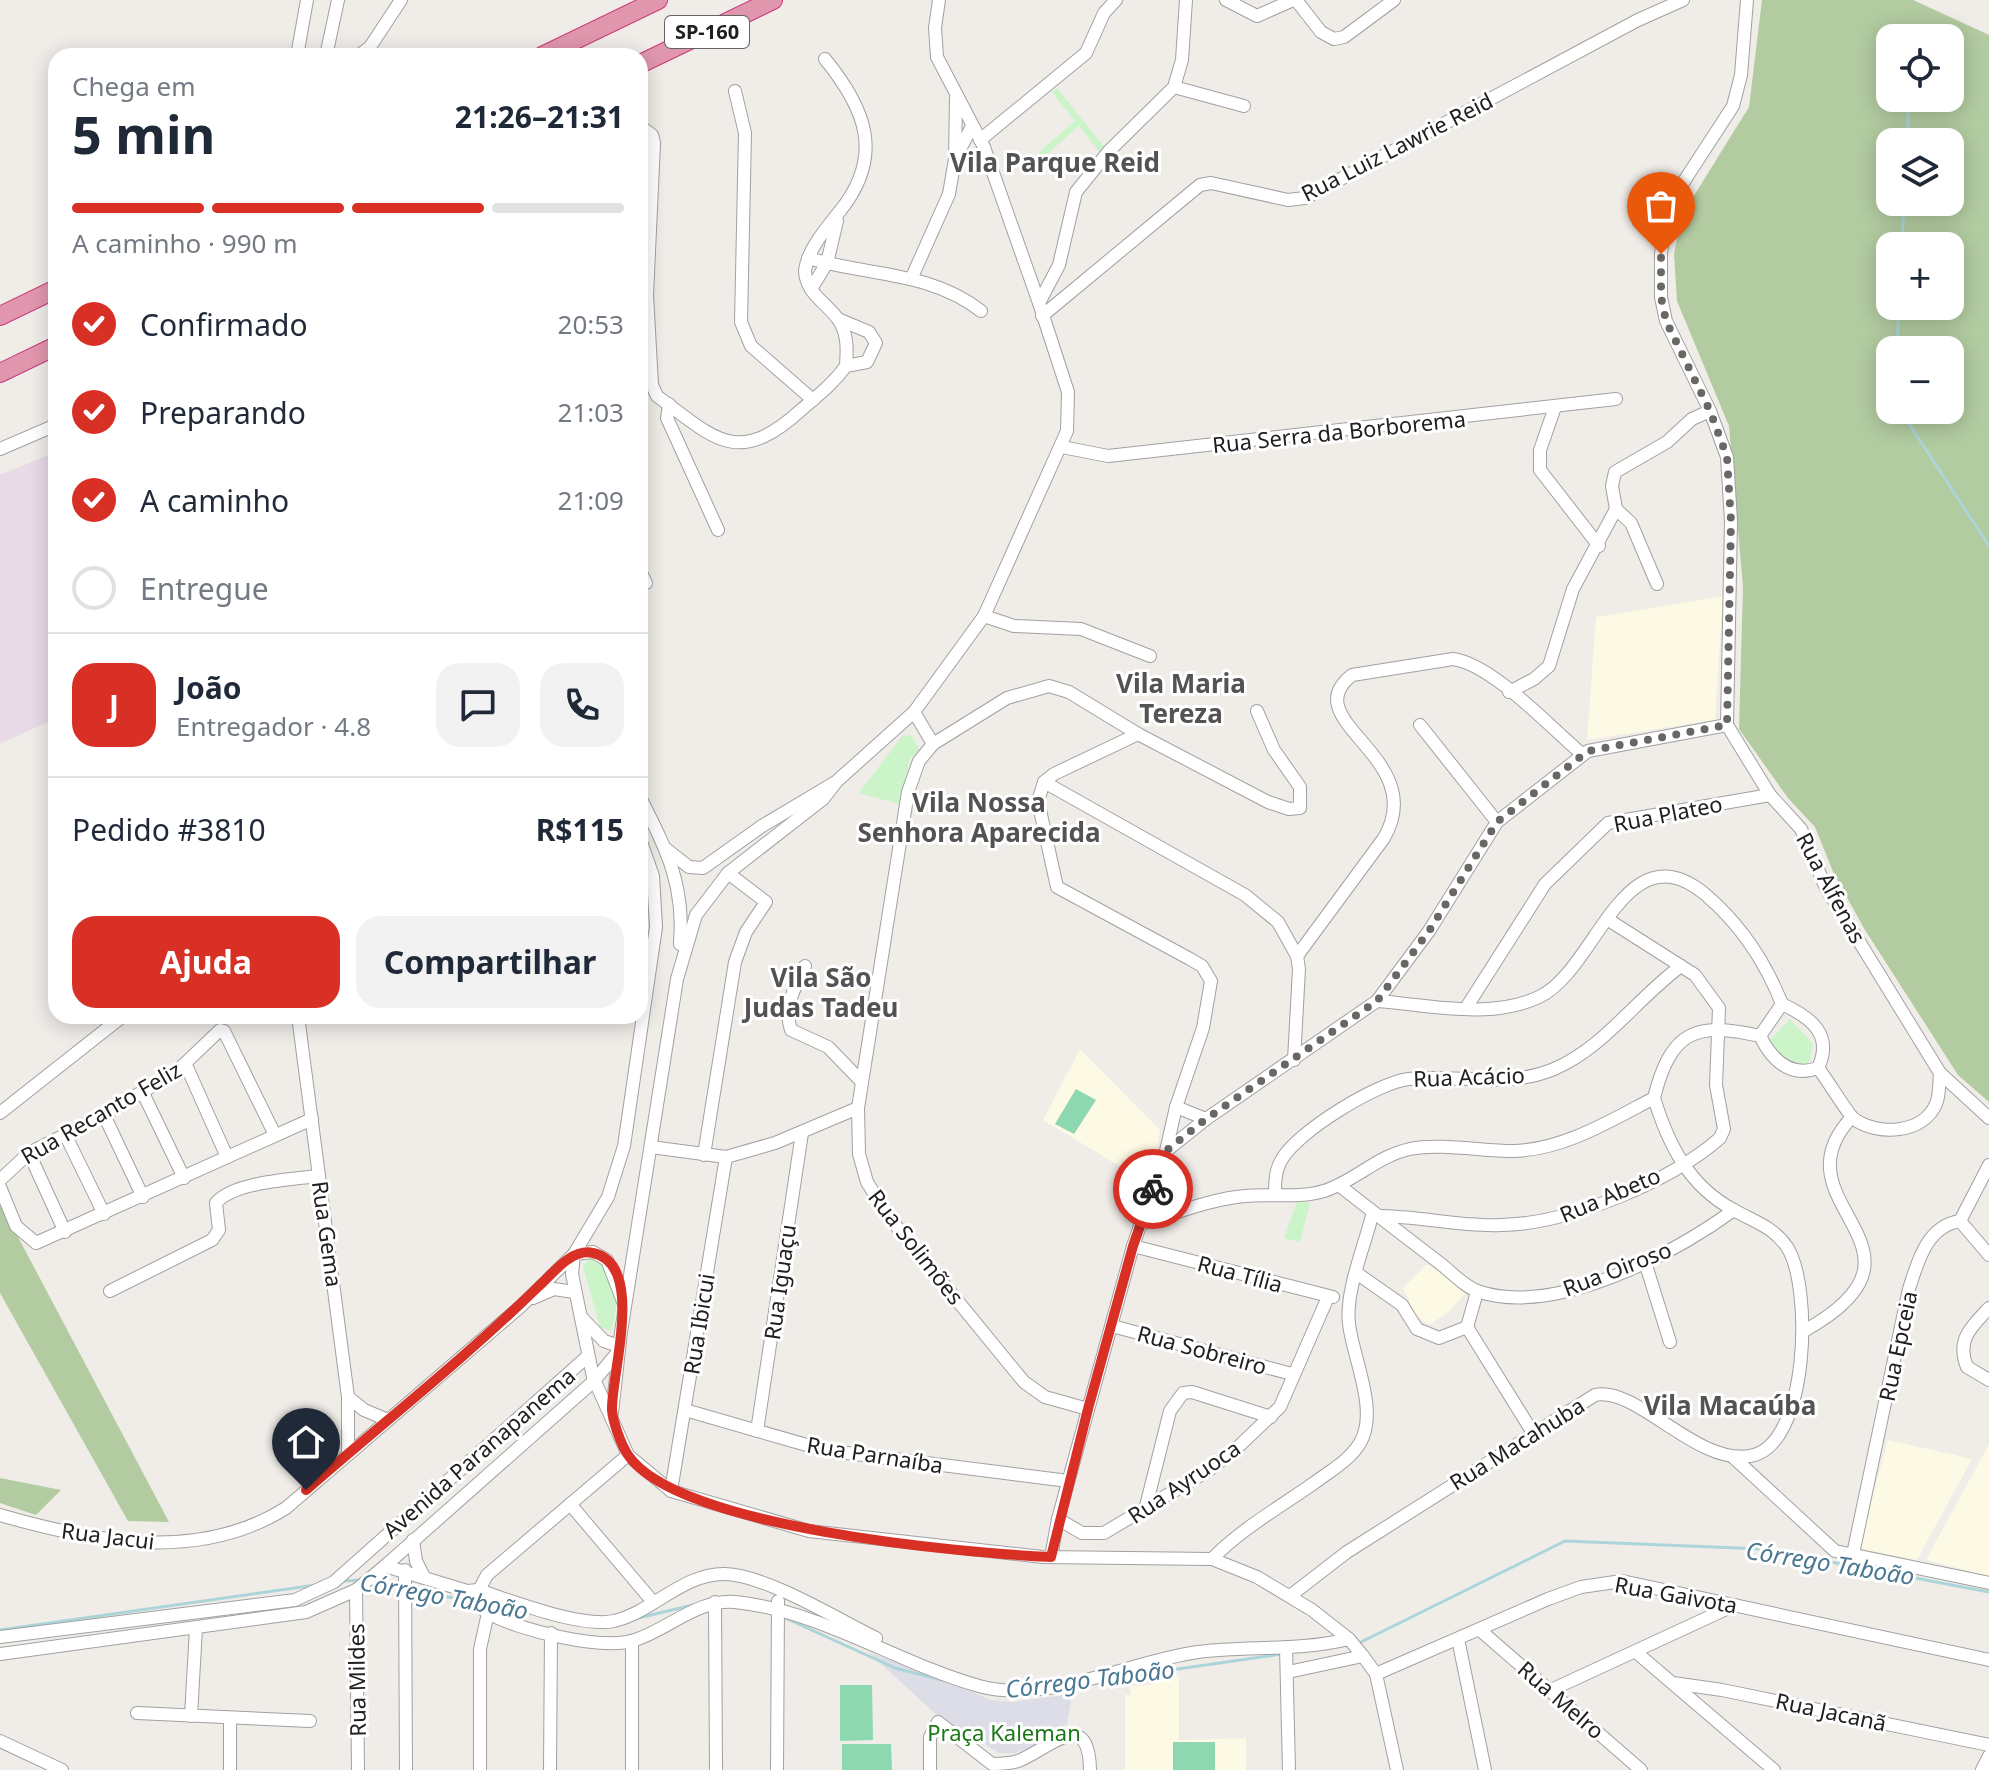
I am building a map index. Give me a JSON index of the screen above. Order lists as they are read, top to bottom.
{
  "streets": {
    "highway": ["SP-160"],
    "street": [
      "Rua Luiz Lawrie Reid",
      "Rua Serra da Borborema",
      "Rua Plateo",
      "Rua Alfenas",
      "Rua Acácio",
      "Rua Recanto Feliz",
      "Rua Abeto",
      "Rua Gema",
      "Rua Solimões",
      "Rua Oiroso",
      "Rua Tília",
      "Rua Iguaçu",
      "Rua Ibicui",
      "Rua Epceia",
      "Rua Sobreiro",
      "Rua Macahuba",
      "Avenida Paranapanema",
      "Rua Parnaíba",
      "Rua Ayruoca",
      "Rua Jacui",
      "Rua Gaivota",
      "Rua Mildes",
      "Rua Melro",
      "Rua Jacanã"
    ]
  },
  "crossings": [
    ["Rua Plateo", "Rua Alfenas"],
    ["Rua Gema", "Rua Jacui"],
    ["Rua Tília", "Rua Ayruoca"],
    ["Rua Iguaçu", "Rua Parnaíba"],
    ["Rua Ibicui", "Rua Parnaíba"],
    ["Rua Sobreiro", "Rua Ayruoca"],
    ["Avenida Paranapanema", "Rua Jacui"],
    ["Avenida Paranapanema", "Rua Mildes"],
    ["Rua Gaivota", "Rua Melro"]
  ],
  "districts": [
    "Vila Parque Reid",
    "Vila Maria Tereza",
    "Vila Nossa Senhora Aparecida",
    "Vila São Judas Tadeu",
    "Vila Macaúba"
  ],
  "water": ["Córrego Taboão"],
  "parks": ["Praça Kaleman"],
  "page": {
    "map_buttons": ["+", "−"],
    "heading": ["5 min", "Chega em", "21:26–21:31"],
    "panel": [
      "João",
      "Entregador · 4.8",
      "Pedido #3810",
      "R$115"
    ],
    "bar": "A caminho · 990 m",
    "list": [
      ["Confirmado", "20:53"],
      ["Preparando", "21:03"],
      ["A caminho", "21:09"],
      "Entregue"
    ],
    "round": "J",
    "buttons": ["Ajuda", "Compartilhar"]
  }
}
